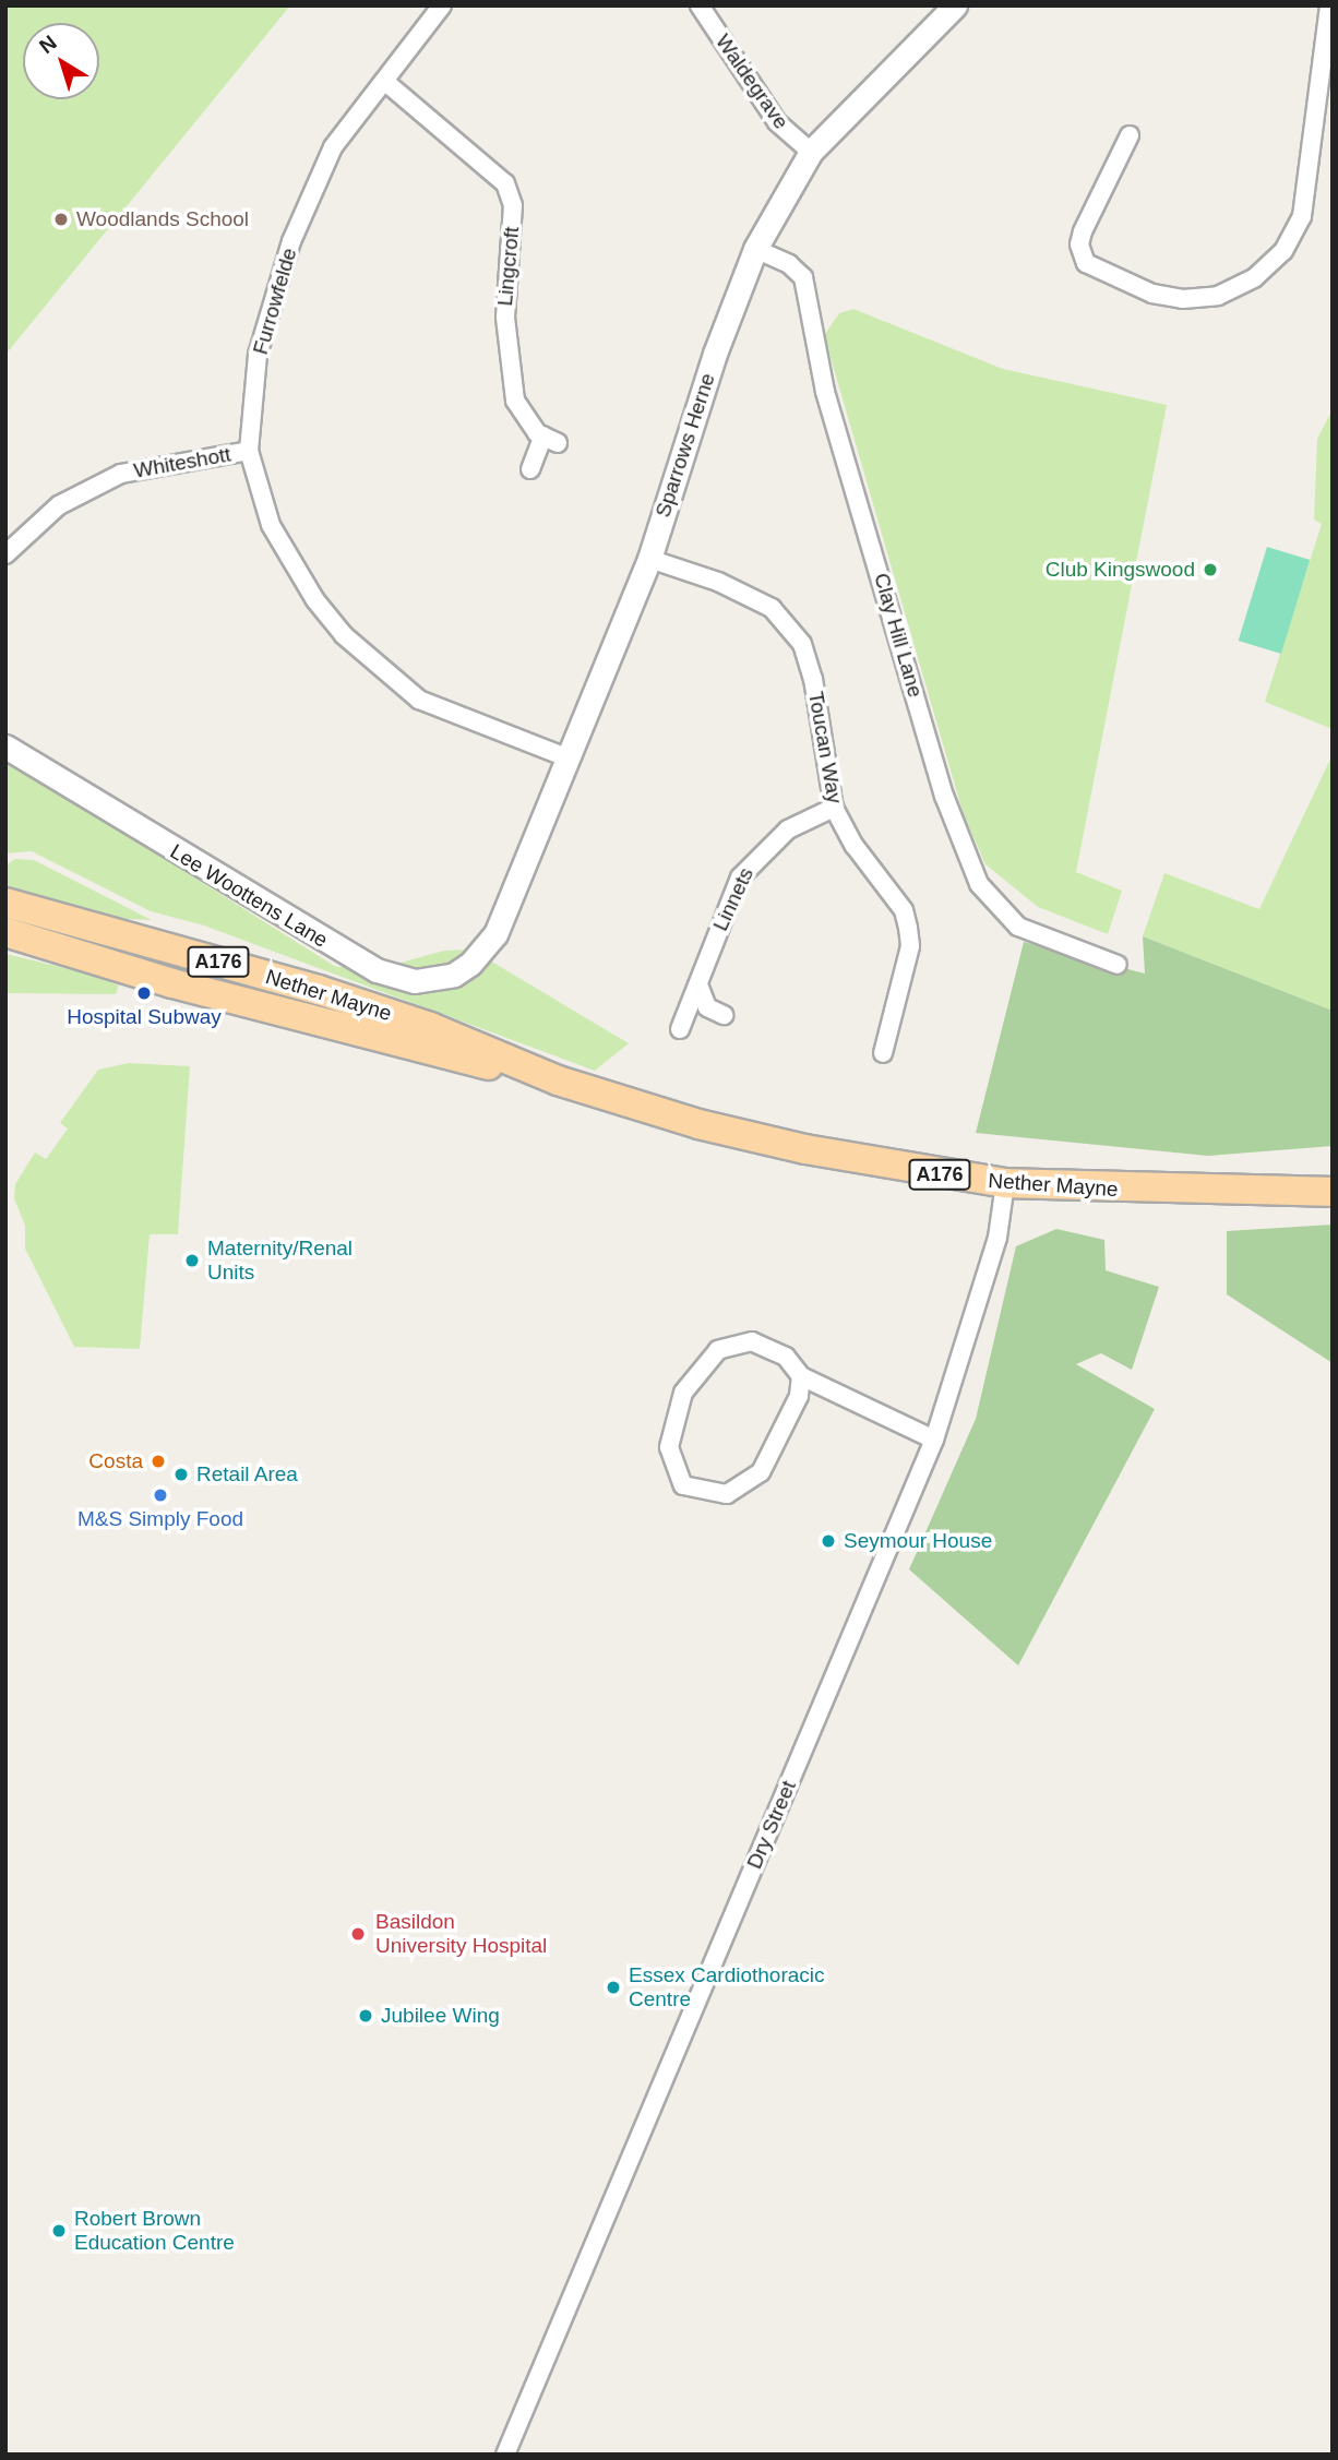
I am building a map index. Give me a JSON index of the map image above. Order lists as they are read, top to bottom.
{
  "streets": {
    "main road": ["A176", "Nether Mayne"],
    "street": [
      "Waldegrave",
      "Lingcroft",
      "Furrowfelde",
      "Sparrows Herne",
      "Whiteshott",
      "Clay Hill Lane",
      "Toucan Way",
      "Lee Woottens Lane",
      "Linnets",
      "Dry Street"
    ]
  },
  "crossings": [
    ["Waldegrave", "Sparrows Herne"],
    ["Lingcroft", "Furrowfelde"],
    ["Furrowfelde", "Sparrows Herne"],
    ["Furrowfelde", "Whiteshott"],
    ["Sparrows Herne", "Clay Hill Lane"],
    ["Sparrows Herne", "Toucan Way"],
    ["Sparrows Herne", "Lee Woottens Lane"],
    ["Toucan Way", "Linnets"],
    ["Nether Mayne", "Dry Street"]
  ],
  "places": [
    "Woodlands School",
    "Club Kingswood",
    "Hospital Subway",
    "Maternity/Renal Units",
    "Costa",
    "Retail Area",
    "M&S Simply Food",
    "Seymour House",
    "Basildon University Hospital",
    "Essex Cardiothoracic Centre",
    "Jubilee Wing",
    "Robert Brown Education Centre"
  ],
  "north": "top left"
}
